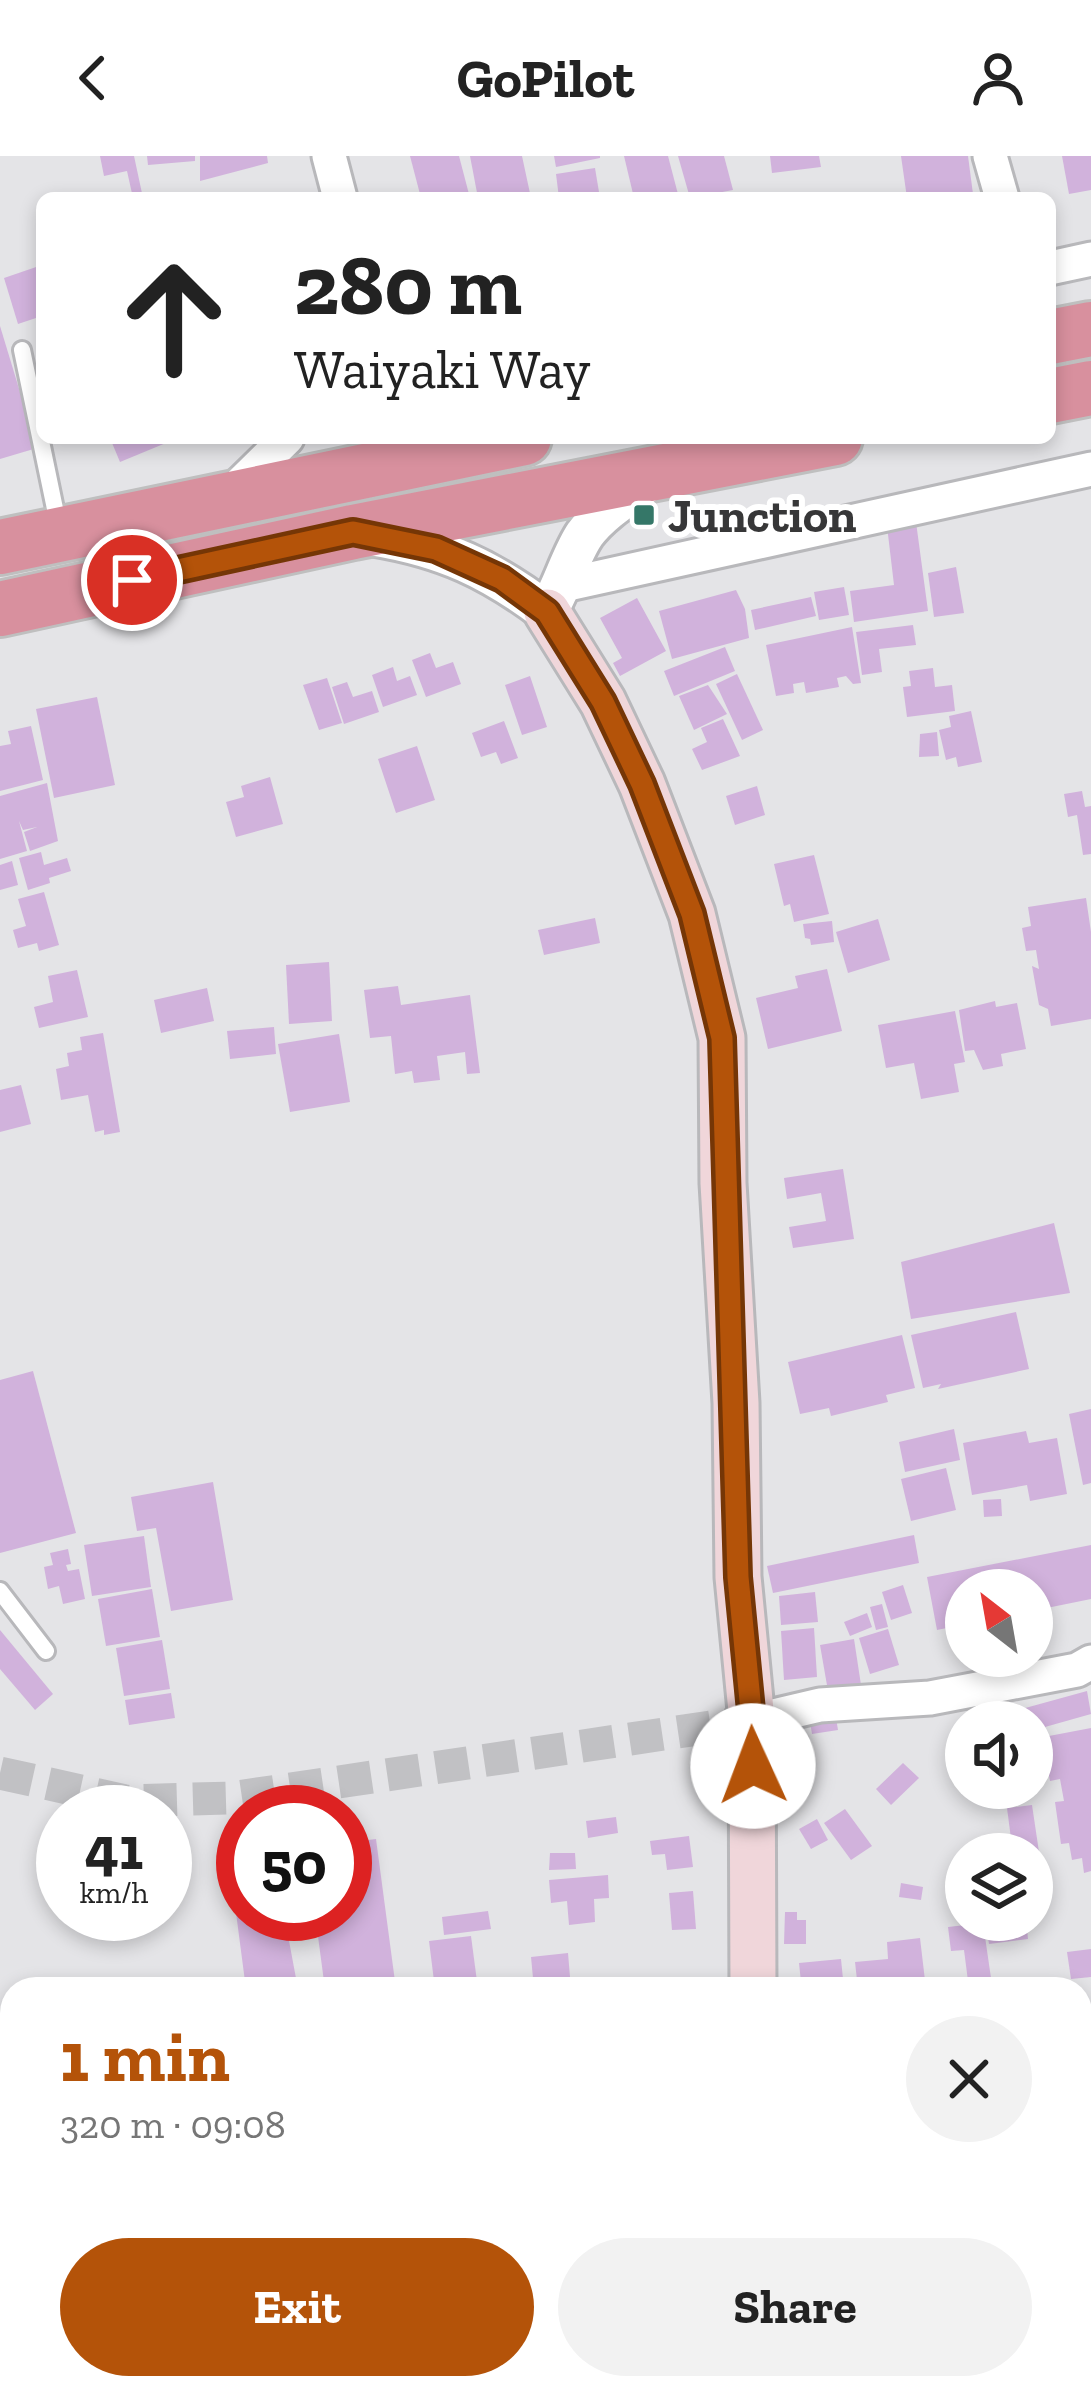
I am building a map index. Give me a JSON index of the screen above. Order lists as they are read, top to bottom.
{
  "places": {
    "transit": ["Junction"]
  },
  "north": "top left",
  "page": {
    "header": "GoPilot",
    "turn": ["280 m", "Waiyaki Way"],
    "speed": "41 km/h",
    "limit": "50",
    "heading": ["1 min", "320 m · 09:08"],
    "buttons": ["Exit", "Share"]
  }
}
